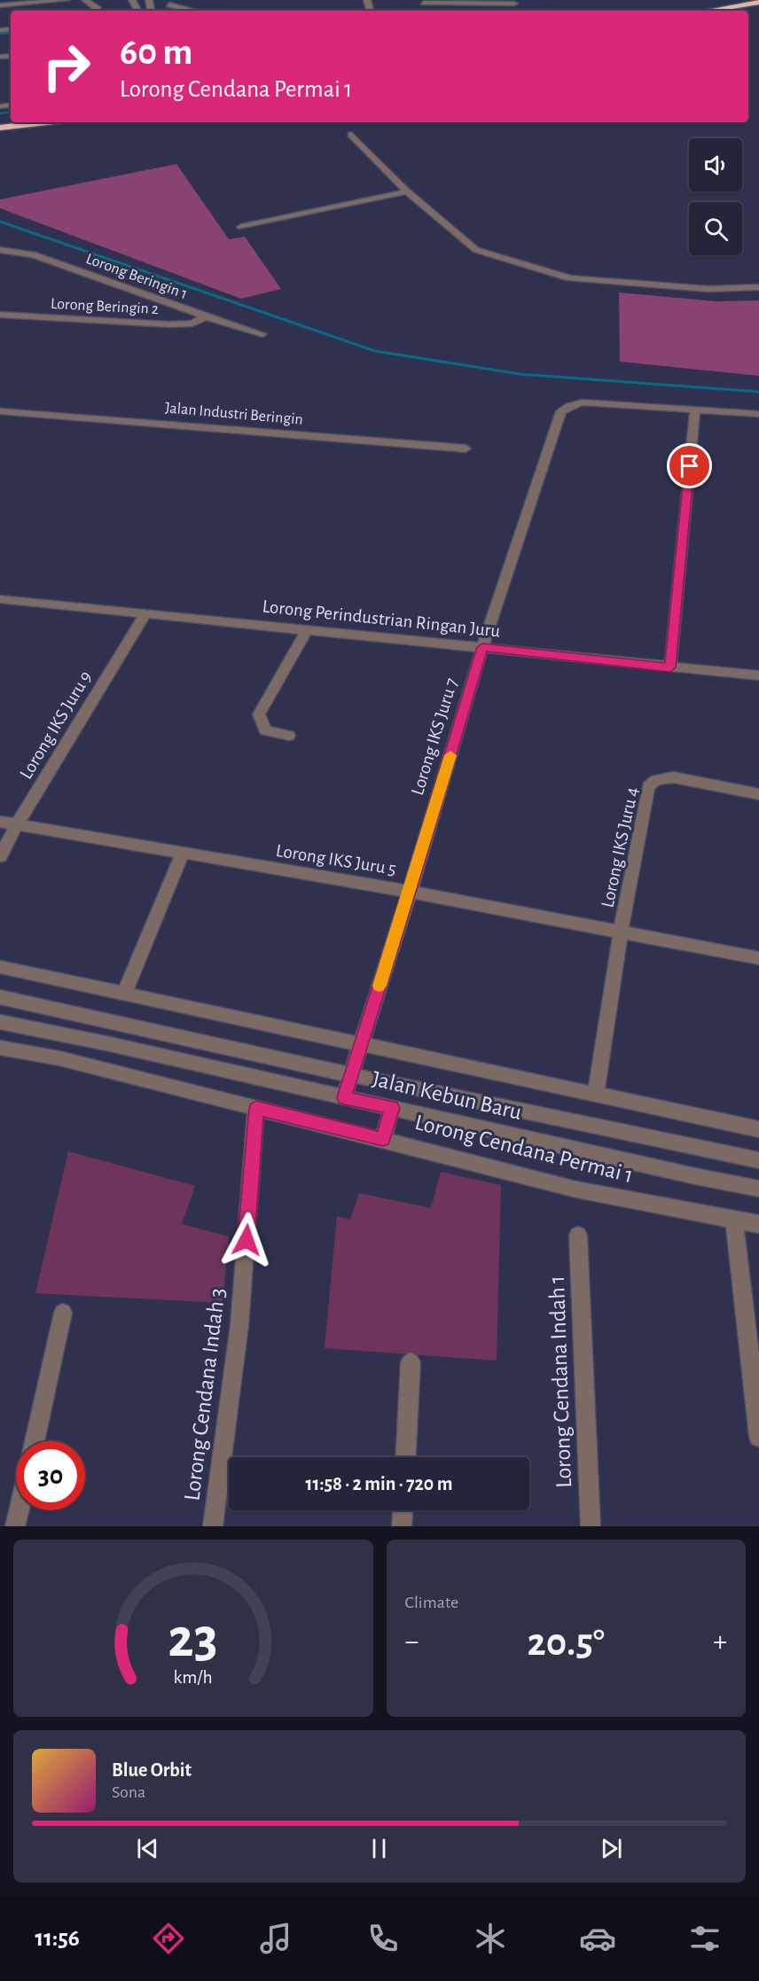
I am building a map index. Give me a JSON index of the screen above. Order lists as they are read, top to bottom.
{
  "streets": {
    "street": [
      "Lorong Beringin 1",
      "Lorong Beringin 2",
      "Jalan Industri Beringin",
      "Lorong Perindustrian Ringan Juru",
      "Lorong IKS Juru 9",
      "Lorong IKS Juru 7",
      "Lorong IKS Juru 4",
      "Lorong IKS Juru 5",
      "Jalan Kebun Baru",
      "Lorong Cendana Permai 1",
      "Lorong Cendana Indah 1",
      "Lorong Cendana Indah 3"
    ]
  },
  "crossings": [
    ["Lorong Beringin 1", "Lorong Beringin 2"],
    ["Lorong Perindustrian Ringan Juru", "Lorong IKS Juru 9"],
    ["Lorong Perindustrian Ringan Juru", "Lorong IKS Juru 7"],
    ["Lorong IKS Juru 9", "Lorong IKS Juru 5"],
    ["Lorong IKS Juru 7", "Lorong IKS Juru 5"],
    ["Lorong IKS Juru 7", "Jalan Kebun Baru"],
    ["Lorong IKS Juru 4", "Lorong IKS Juru 5"],
    ["Lorong Cendana Permai 1", "Lorong Cendana Indah 3"]
  ],
  "page": {
    "turn": ["60 m", "Lorong Cendana Permai 1"],
    "limit": "30",
    "trip": "11:58 · 2 min · 720 m",
    "tile": "Climate",
    "heat": ["−", "20.5°", "+"],
    "song": ["Blue Orbit", "Sona"],
    "tabs": "11:56",
    "gauge": ["23", "km/h"]
  }
}
